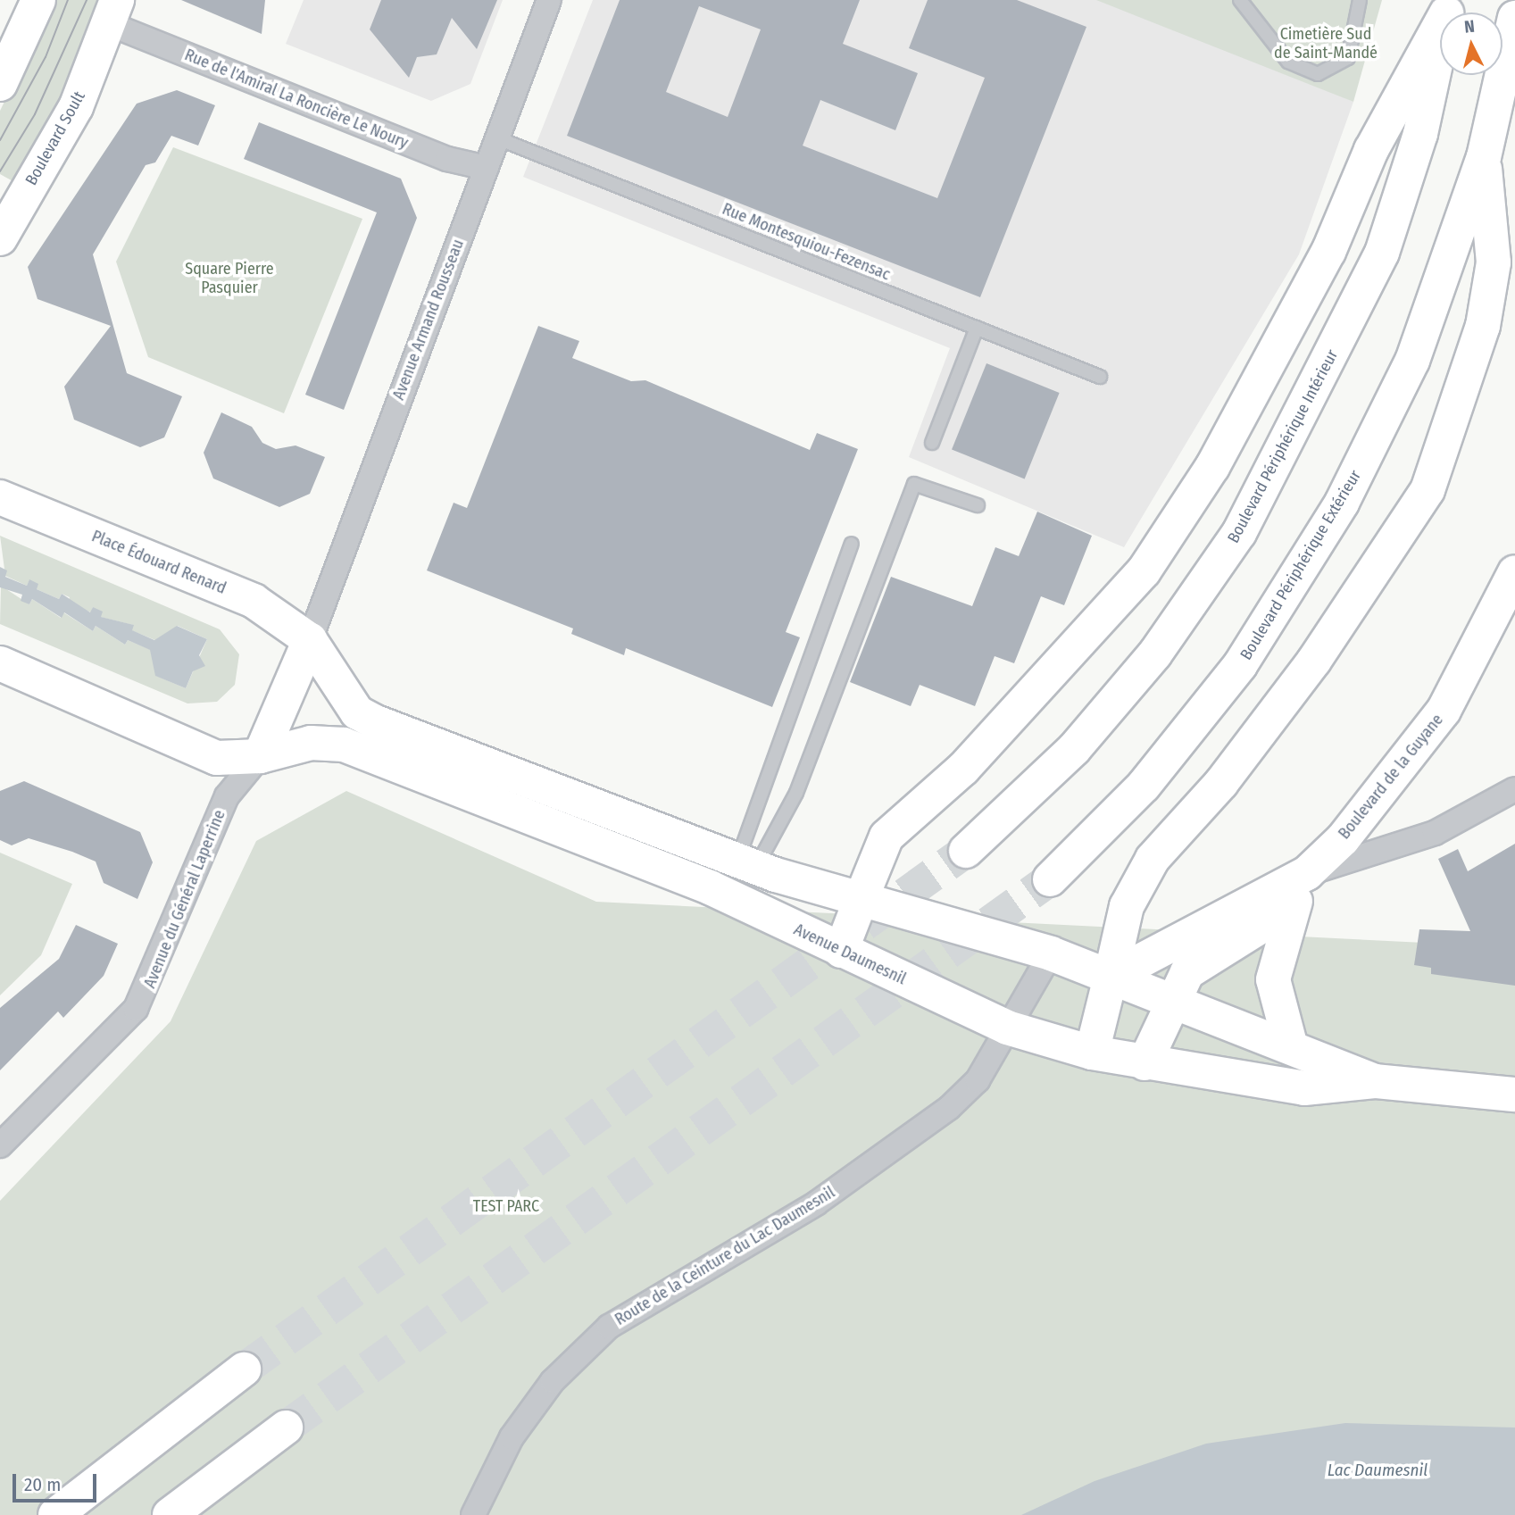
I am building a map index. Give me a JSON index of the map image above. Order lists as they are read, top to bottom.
{
  "streets": {
    "main road": [
      "Boulevard Soult",
      "Boulevard Périphérique Intérieur",
      "Place Édouard Renard",
      "Boulevard Périphérique Extérieur",
      "Boulevard de la Guyane",
      "Avenue Daumesnil"
    ],
    "street": [
      "Rue de l'Amiral La Roncière Le Noury",
      "Avenue Armand Rousseau",
      "Avenue du Général Laperrine",
      "Route de la Ceinture du Lac Daumesnil"
    ],
    "lane": ["Rue Montesquiou-Fezensac"]
  },
  "crossings": [
    ["Rue de l'Amiral La Roncière Le Noury", "Boulevard Soult"],
    ["Rue de l'Amiral La Roncière Le Noury", "Avenue Armand Rousseau"],
    ["Rue Montesquiou-Fezensac", "Avenue Armand Rousseau"],
    ["Avenue Armand Rousseau", "Place Édouard Renard"],
    ["Place Édouard Renard", "Avenue Daumesnil"],
    ["Boulevard de la Guyane", "Avenue Daumesnil"],
    ["Avenue du Général Laperrine", "Avenue Daumesnil"],
    ["Avenue Daumesnil", "Route de la Ceinture du Lac Daumesnil"]
  ],
  "water": ["Lac Daumesnil"],
  "parks": ["Cimetière Sud de Saint-Mandé", "Square Pierre Pasquier", "TEST PARC"],
  "scale_bar": "20 m",
  "north": "top"
}
